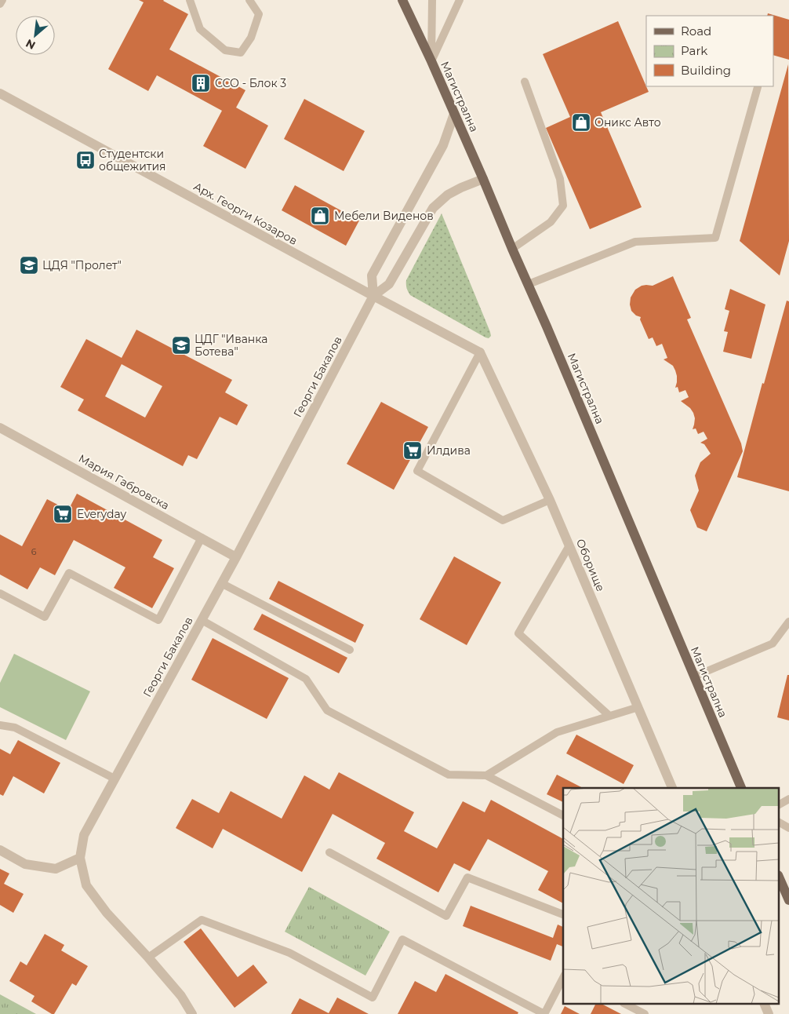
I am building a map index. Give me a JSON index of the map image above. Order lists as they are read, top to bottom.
{
  "streets": {
    "main road": ["Магистрална"],
    "street": [
      "Арх. Георги Козаров",
      "Георги Бакалов",
      "Мария Габровска",
      "Оборище"
    ]
  },
  "crossings": [
    ["Магистрална", "Георги Бакалов"],
    ["Арх. Георги Козаров", "Георги Бакалов"],
    ["Арх. Георги Козаров", "Оборище"],
    ["Георги Бакалов", "Мария Габровска"]
  ],
  "places": {
    "building": ["ССО - Блок 3"],
    "shop": ["Оникс Авто", "Мебели Виденов"],
    "bus stop": ["Студентски общежития"],
    "school or university": ["ЦДЯ \"Пролет\"", "ЦДГ \"Иванка Ботева\""],
    "supermarket": ["Илдива", "Everyday"]
  },
  "house_numbers": ["6"],
  "legend": ["Road", "Park", "Building"],
  "north": "bottom left"
}
